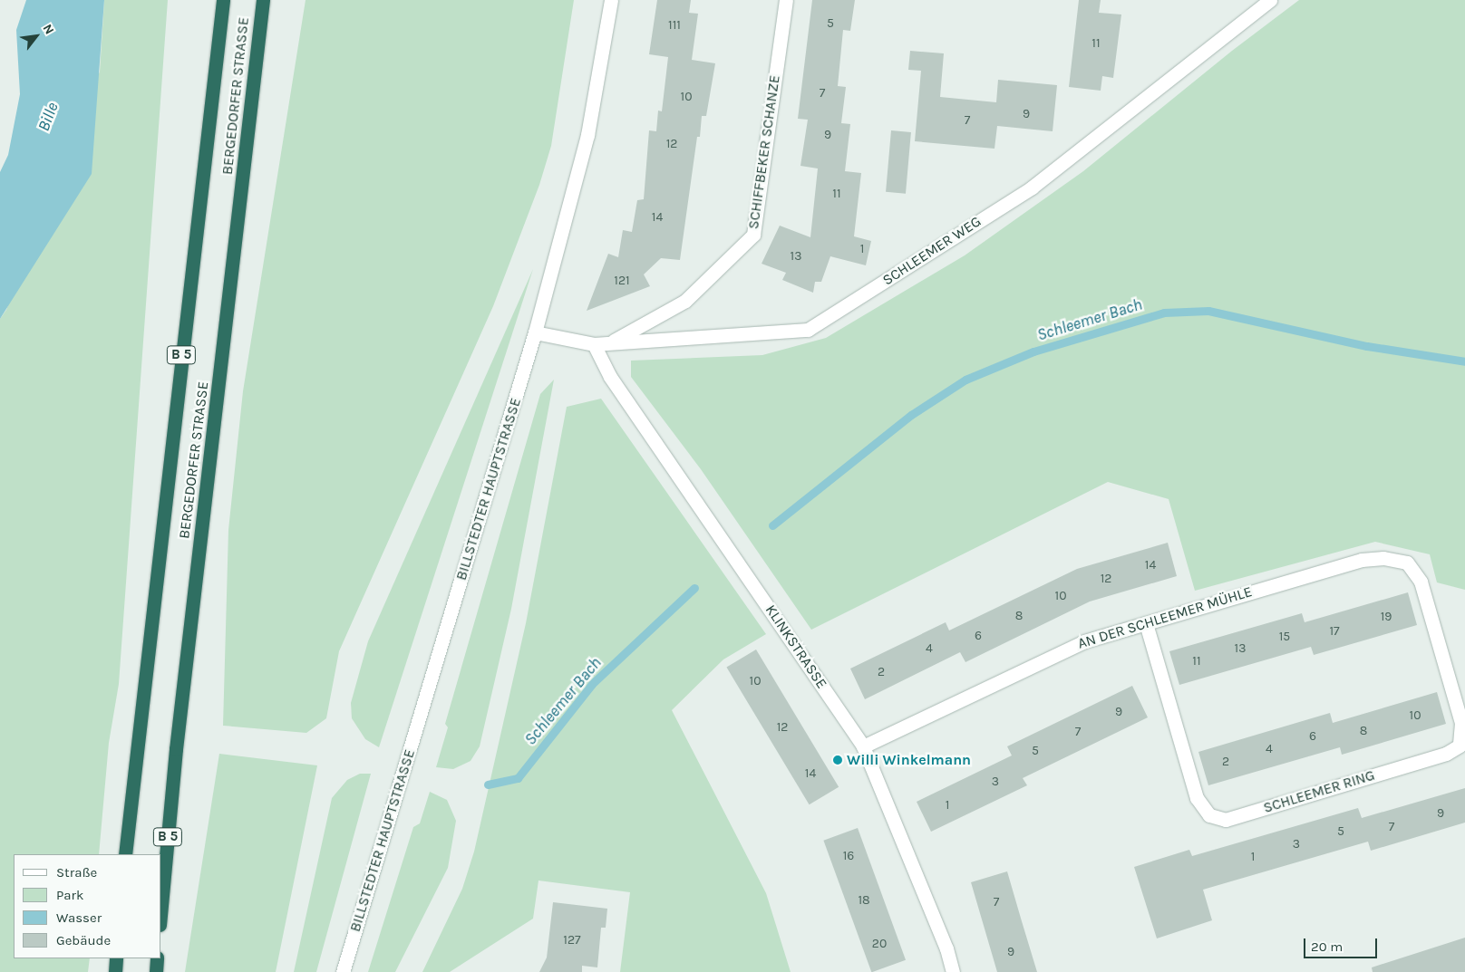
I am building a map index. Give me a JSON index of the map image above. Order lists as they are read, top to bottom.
{
  "streets": {
    "highway": ["BERGEDORFER STRASSE", "B 5"],
    "street": [
      "SCHIFFBEKER SCHANZE",
      "SCHLEEMER WEG",
      "BILLSTEDTER HAUPTSTRASSE",
      "AN DER SCHLEEMER MÜHLE",
      "KLINKSTRASSE",
      "SCHLEEMER RING"
    ]
  },
  "crossings": [
    ["SCHIFFBEKER SCHANZE", "SCHLEEMER WEG"],
    ["SCHLEEMER WEG", "BILLSTEDTER HAUPTSTRASSE"],
    ["SCHLEEMER WEG", "KLINKSTRASSE"],
    ["AN DER SCHLEEMER MÜHLE", "KLINKSTRASSE"],
    ["AN DER SCHLEEMER MÜHLE", "SCHLEEMER RING"]
  ],
  "water": ["Bille", "Schleemer Bach"],
  "places": ["Willi Winkelmann"],
  "house_numbers": [
    "5",
    "111",
    "11",
    "7",
    "10",
    "9",
    "7",
    "9",
    "12",
    "11",
    "14",
    "1",
    "13",
    "121",
    "14",
    "12",
    "10",
    "8",
    "19",
    "17",
    "6",
    "15",
    "4",
    "13",
    "11",
    "2",
    "10",
    "9",
    "10",
    "12",
    "8",
    "7",
    "6",
    "4",
    "5",
    "2",
    "14",
    "3",
    "1",
    "9",
    "7",
    "5",
    "3",
    "16",
    "1",
    "18",
    "7",
    "127",
    "20",
    "9"
  ],
  "legend": [
    "Straße",
    "Park",
    "Wasser",
    "Gebäude"
  ],
  "scale_bar": "20 m",
  "north": "top right"
}
